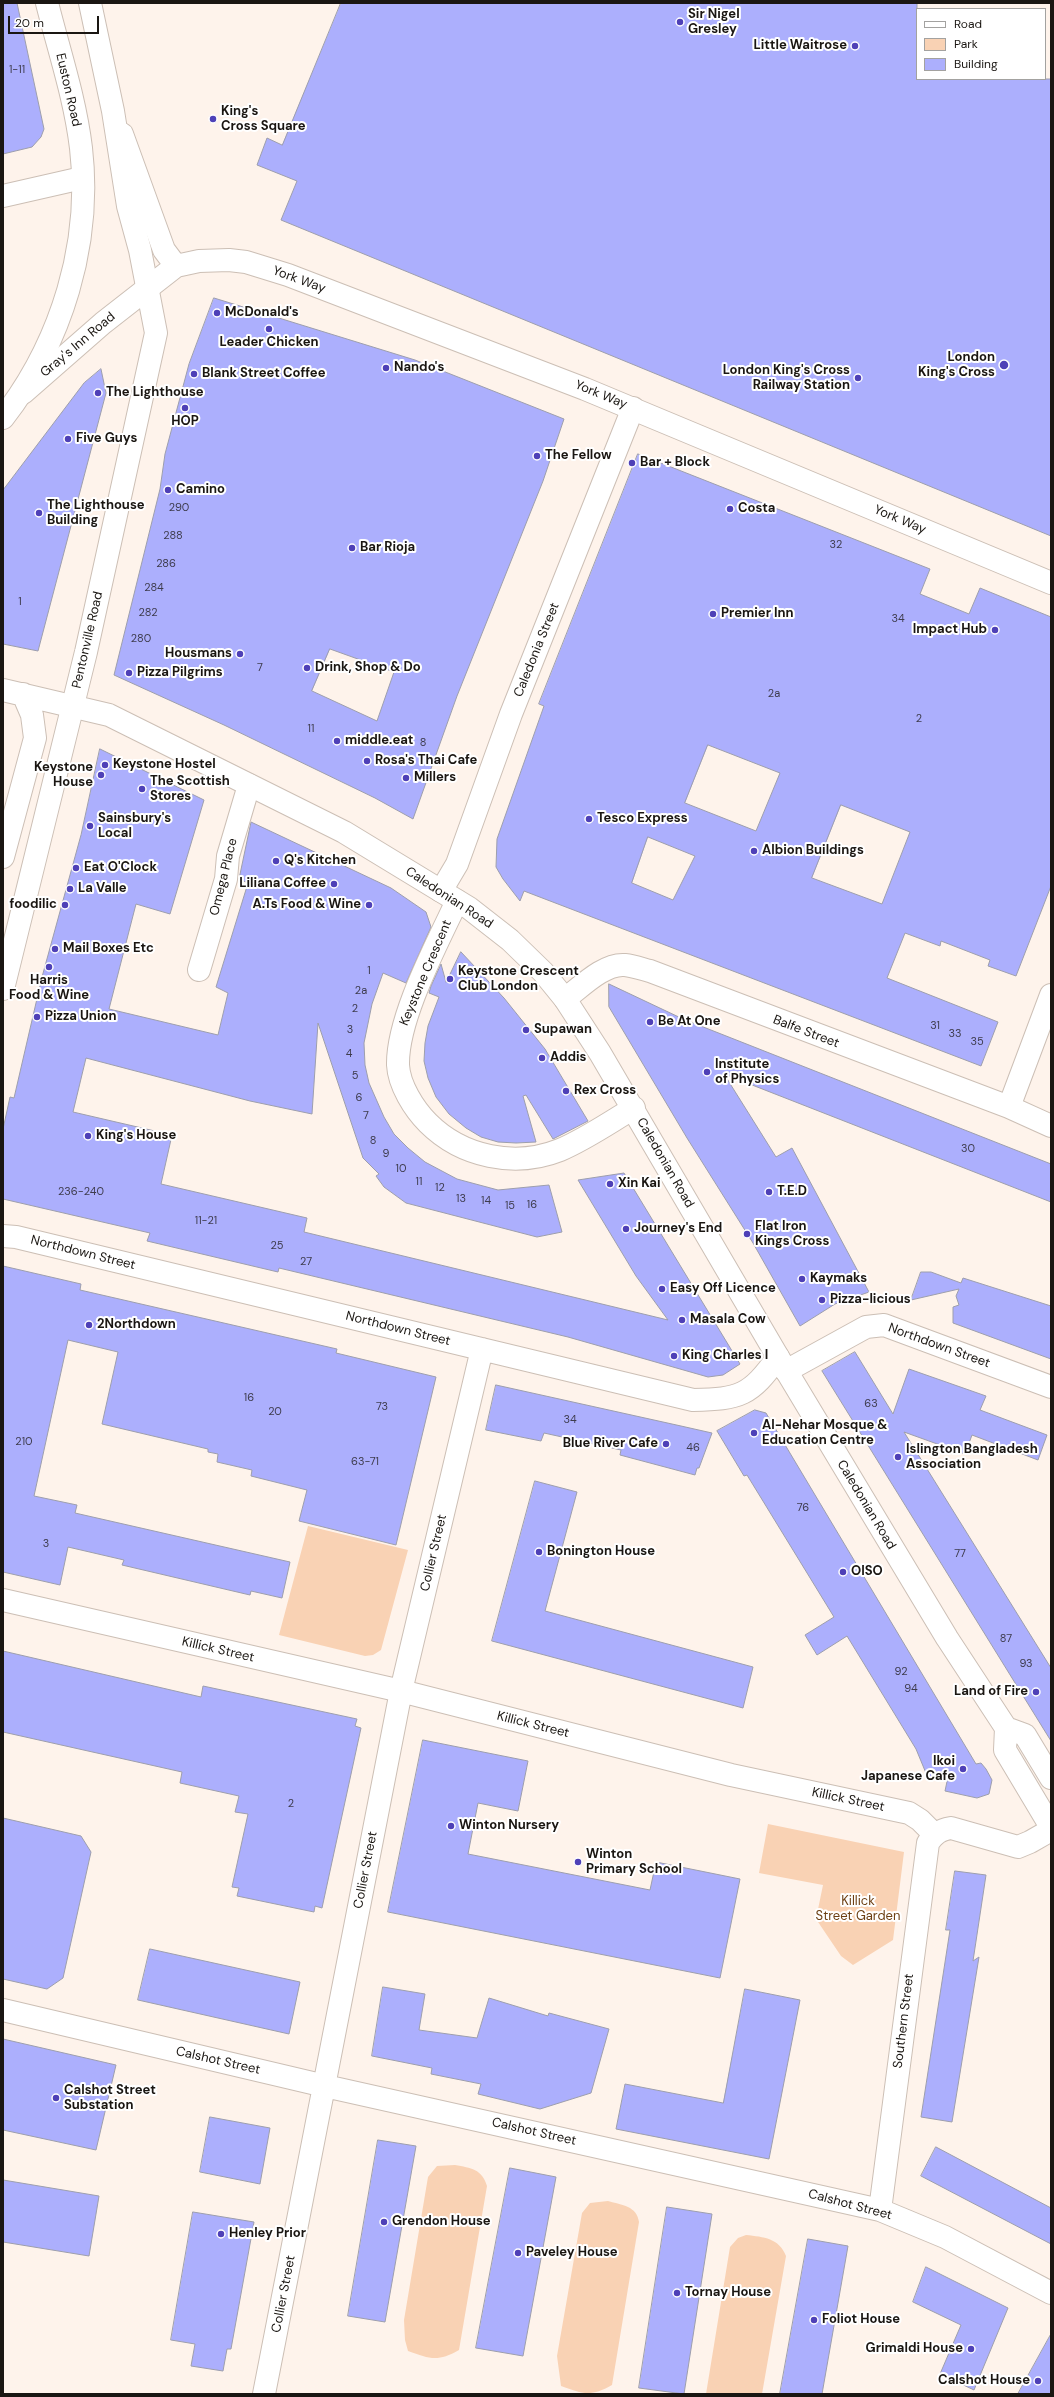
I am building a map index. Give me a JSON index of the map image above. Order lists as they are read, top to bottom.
{
  "streets": {
    "main road": [
      "Euston Road",
      "York Way",
      "Gray's Inn Road",
      "Pentonville Road",
      "Caledonia Street",
      "Omega Place",
      "Caledonian Road",
      "Keystone Crescent",
      "Balfe Street",
      "Northdown Street",
      "Collier Street",
      "Killick Street",
      "Southern Street",
      "Calshot Street"
    ]
  },
  "crossings": [
    ["Euston Road", "Gray's Inn Road"],
    ["York Way", "Gray's Inn Road"],
    ["York Way", "Pentonville Road"],
    ["York Way", "Caledonia Street"],
    ["Gray's Inn Road", "Pentonville Road"],
    ["Pentonville Road", "Caledonian Road"],
    ["Caledonia Street", "Caledonian Road"],
    ["Caledonia Street", "Keystone Crescent"],
    ["Omega Place", "Caledonian Road"],
    ["Caledonian Road", "Keystone Crescent"],
    ["Caledonian Road", "Balfe Street"],
    ["Caledonian Road", "Northdown Street"],
    ["Northdown Street", "Collier Street"],
    ["Collier Street", "Killick Street"],
    ["Collier Street", "Calshot Street"],
    ["Killick Street", "Southern Street"],
    ["Southern Street", "Calshot Street"]
  ],
  "parks": ["Killick Street Garden"],
  "places": [
    "Sir Nigel Gresley",
    "Little Waitrose",
    "King's Cross Square",
    "McDonald's",
    "Leader Chicken",
    "London King's Cross",
    "Nando's",
    "Blank Street Coffee",
    "London King's Cross Railway Station",
    "The Lighthouse",
    "HOP",
    "Five Guys",
    "The Fellow",
    "Bar + Block",
    "Camino",
    "Costa",
    "The Lighthouse Building",
    "Bar Rioja",
    "Premier Inn",
    "Impact Hub",
    "Housmans",
    "Drink, Shop & Do",
    "Pizza Pilgrims",
    "middle.eat",
    "Rosa's Thai Cafe",
    "Keystone Hostel",
    "Keystone House",
    "Millers",
    "The Scottish Stores",
    "Tesco Express",
    "Sainsbury's Local",
    "Albion Buildings",
    "Q's Kitchen",
    "Eat O'Clock",
    "Liliana Coffee",
    "La Valle",
    "foodilic",
    "A.Ts Food & Wine",
    "Mail Boxes Etc",
    "Harris Food & Wine",
    "Keystone Crescent Club London",
    "Pizza Union",
    "Be At One",
    "Supawan",
    "Addis",
    "Institute of Physics",
    "Rex Cross",
    "King's House",
    "Xin Kai",
    "T.E.D",
    "Journey's End",
    "Flat Iron Kings Cross",
    "Kaymaks",
    "Easy Off Licence",
    "Pizza-licious",
    "Masala Cow",
    "2Northdown",
    "King Charles I",
    "Al-Nehar Mosque & Education Centre",
    "Blue River Cafe",
    "Islington Bangladesh Association",
    "Bonington House",
    "OISO",
    "Land of Fire",
    "Ikoi Japanese Cafe",
    "Winton Nursery",
    "Winton Primary School",
    "Calshot Street Substation",
    "Grendon House",
    "Henley Prior",
    "Paveley House",
    "Tornay House",
    "Foliot House",
    "Grimaldi House",
    "Calshot House"
  ],
  "house_numbers": [
    "1-11",
    "290",
    "288",
    "32",
    "286",
    "284",
    "1",
    "282",
    "34",
    "280",
    "7",
    "2a",
    "2",
    "11",
    "8",
    "1",
    "2a",
    "2",
    "31",
    "3",
    "33",
    "35",
    "4",
    "5",
    "6",
    "7",
    "8",
    "30",
    "9",
    "10",
    "11",
    "12",
    "236-240",
    "13",
    "14",
    "16",
    "15",
    "11-21",
    "25",
    "27",
    "16",
    "63",
    "73",
    "20",
    "34",
    "210",
    "46",
    "63-71",
    "76",
    "3",
    "77",
    "87",
    "93",
    "92",
    "94",
    "2"
  ],
  "legend": ["Road", "Park", "Building"],
  "scale_bar": "20 m"
}
